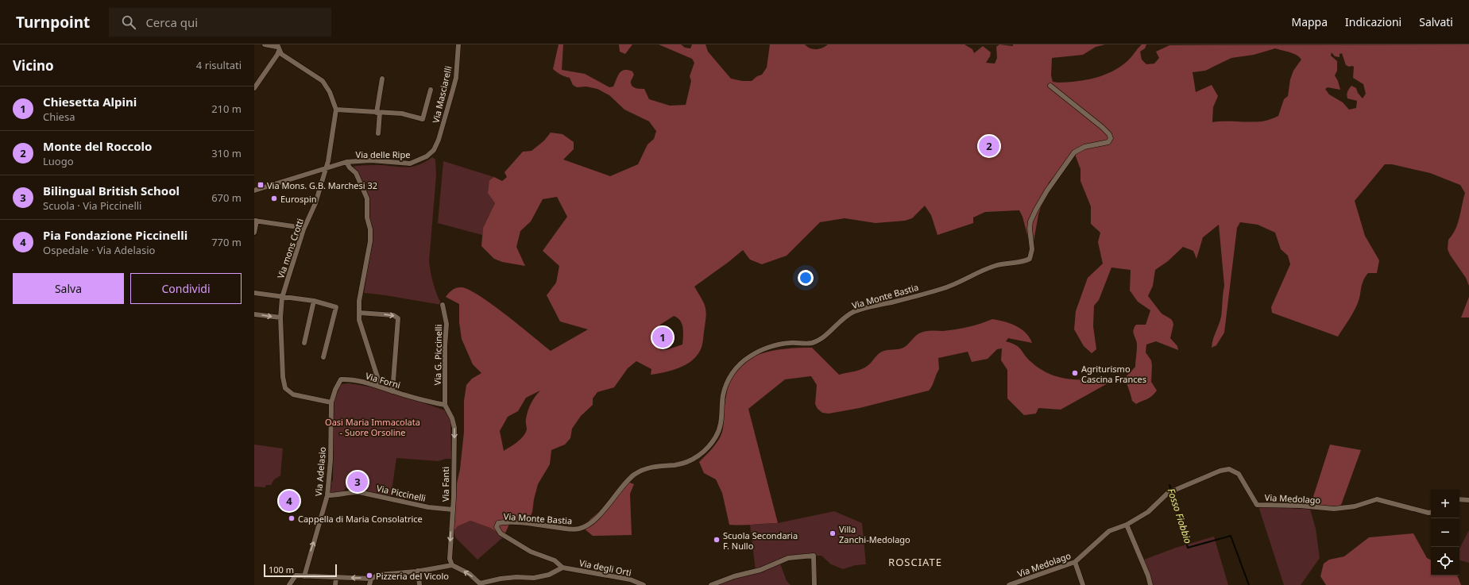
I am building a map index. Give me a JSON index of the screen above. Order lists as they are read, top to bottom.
{
  "streets": {
    "street": [
      "Via Masciarelli",
      "Via delle Ripe",
      "Via mons Crotti",
      "Via Monte Bastia",
      "Via G. Piccinelli",
      "Via Forni",
      "Via Adelasio",
      "Via Fanti",
      "Via Piccinelli",
      "Via Medolago",
      "Via degli Orti"
    ]
  },
  "crossings": [
    ["Via Masciarelli", "Via delle Ripe"],
    ["Via delle Ripe", "Via mons Crotti"],
    ["Via mons Crotti", "Via Forni"],
    ["Via mons Crotti", "Via Adelasio"],
    ["Via Monte Bastia", "Via degli Orti"],
    ["Via G. Piccinelli", "Via Forni"],
    ["Via G. Piccinelli", "Via Fanti"],
    ["Via Forni", "Via Adelasio"],
    ["Via Forni", "Via Fanti"],
    ["Via Adelasio", "Via Piccinelli"],
    ["Via Fanti", "Via Piccinelli"]
  ],
  "one_way": ["Via Adelasio", "Via Fanti"],
  "districts": ["ROSCIATE"],
  "water": ["Fosso Fiobbio"],
  "parks": ["Oasi Maria Immacolata - Suore Orsoline"],
  "places": {
    "transit": ["Via Mons. G.B. Marchesi 32"],
    "other": [
      "Eurospin",
      "Agriturismo Cascina Frances",
      "Cappella di Maria Consolatrice",
      "Villa Zanchi-Medolago",
      "Scuola Secondaria F. Nullo",
      "Pizzeria del Vicolo"
    ]
  },
  "scale_bar": "100 m",
  "page": {
    "header": "Turnpoint",
    "search": "Cerca qui",
    "nav": ["Mappa", "Indicazioni", "Salvati"],
    "heading": ["Vicino", "4 risultati"],
    "list": [
      {
        "mark": "1",
        "name": "Chiesetta Alpini",
        "note": "Chiesa",
        "value": "210 m"
      },
      {
        "mark": "2",
        "name": "Monte del Roccolo",
        "note": "Luogo",
        "value": "310 m"
      },
      {
        "mark": "3",
        "name": "Bilingual British School",
        "note": "Scuola · Via Piccinelli",
        "value": "670 m"
      },
      {
        "mark": "4",
        "name": "Pia Fondazione Piccinelli",
        "note": "Ospedale · Via Adelasio",
        "value": "770 m"
      }
    ],
    "pins": [
      "2",
      "1",
      "3",
      "4"
    ],
    "buttons": ["Salva", "Condividi"],
    "map_buttons": ["+", "−"],
    "scale": "100 m"
  }
}
